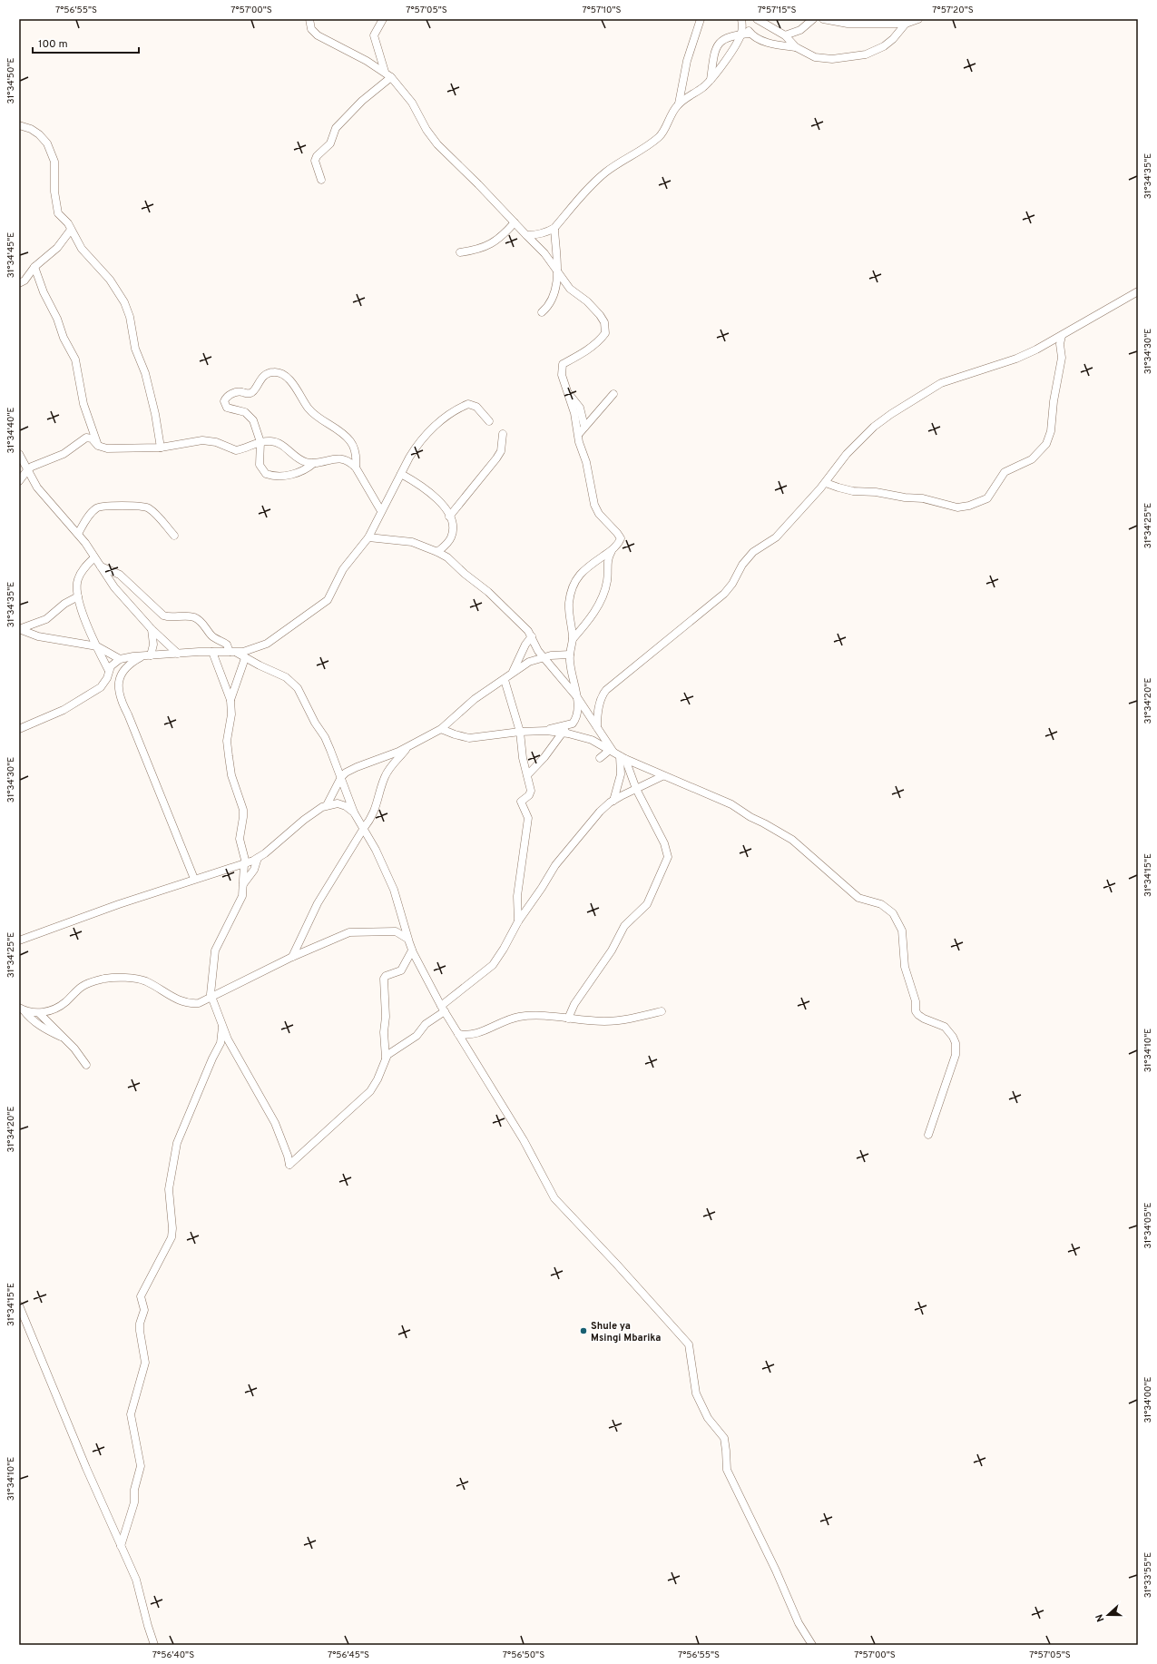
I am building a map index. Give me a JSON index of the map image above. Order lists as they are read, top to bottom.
{
  "places": ["Shule ya Msingi Mbarika"],
  "scale_bar": "100 m",
  "north": "left",
  "coordinates": [
    "7°56'55\"S",
    "7°57'00\"S",
    "7°57'05\"S",
    "7°57'10\"S",
    "7°57'15\"S",
    "7°57'20\"S",
    "31°34'50\"E",
    "31°34'35\"E",
    "31°34'45\"E",
    "31°34'30\"E",
    "31°34'40\"E",
    "31°34'25\"E",
    "31°34'20\"E",
    "31°34'15\"E",
    "31°34'10\"E",
    "31°34'05\"E",
    "31°34'00\"E",
    "31°33'55\"E",
    "7°56'40\"S",
    "7°56'45\"S",
    "7°56'50\"S"
  ]
}
